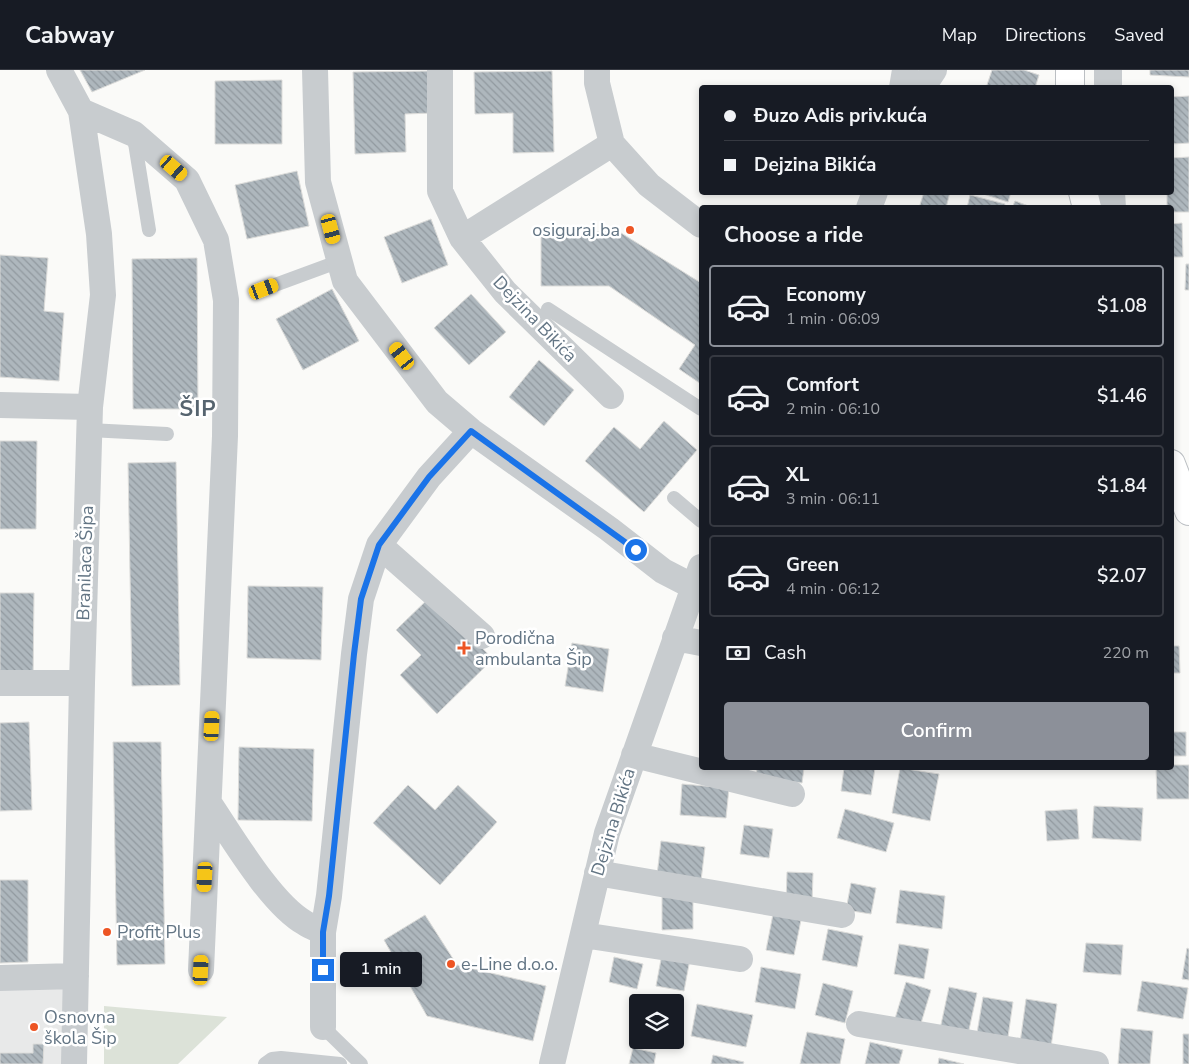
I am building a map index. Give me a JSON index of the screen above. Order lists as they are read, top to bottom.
{
  "streets": {
    "street": ["Dejzina Bikića", "Branilaca Šipa"]
  },
  "districts": ["ŠIP"],
  "places": {
    "other": [
      "osiguraj.ba",
      "Profit Plus",
      "e-Line d.o.o.",
      "Osnovna škola Šip"
    ],
    "health": ["Porodična ambulanta Šip"]
  },
  "page": {
    "header": "Cabway",
    "nav": ["Map", "Directions", "Saved"],
    "banner": ["Đuzo Adis priv.kuća", "Dejzina Bikića"],
    "heading": "Choose a ride",
    "list": [
      {
        "name": "Economy",
        "note": "1 min · 06:09",
        "value": "$1.08"
      },
      {
        "name": "Comfort",
        "note": "2 min · 06:10",
        "value": "$1.46"
      },
      {
        "name": "XL",
        "note": "3 min · 06:11",
        "value": "$1.84"
      },
      {
        "name": "Green",
        "note": "4 min · 06:12",
        "value": "$2.07"
      }
    ],
    "pay": ["Cash", "220 m"],
    "buttons": "Confirm",
    "bubble": "1 min"
  }
}
